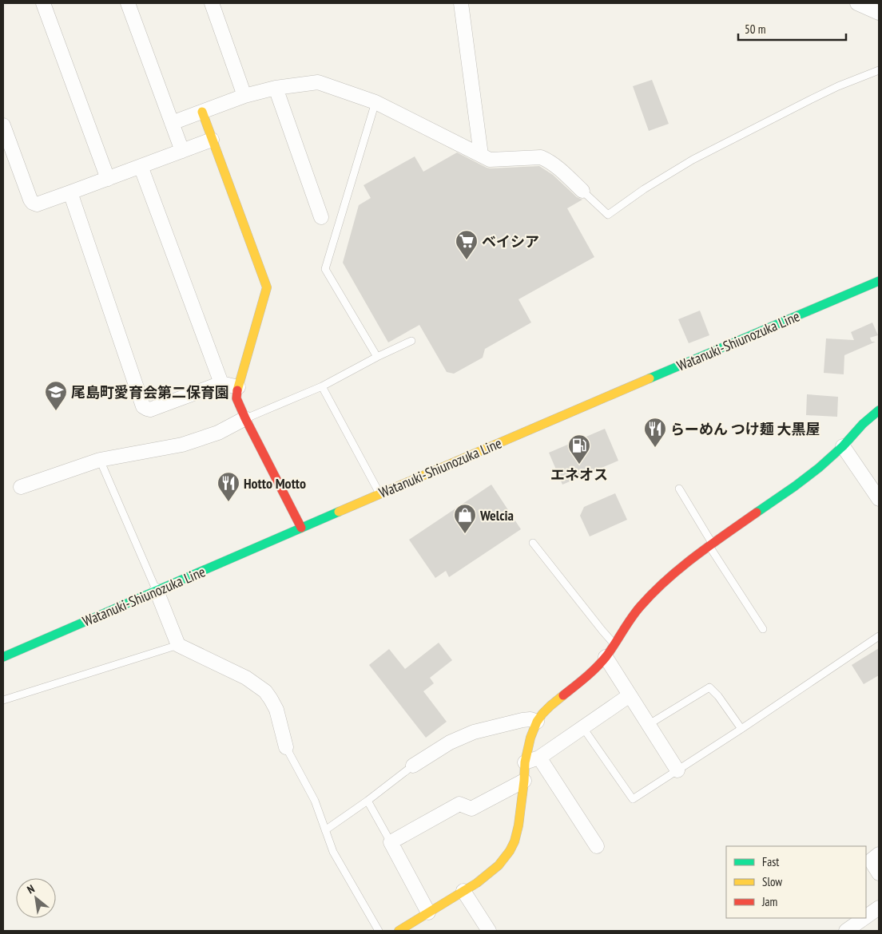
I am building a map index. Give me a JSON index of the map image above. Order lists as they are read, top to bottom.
{
  "streets": {
    "street": ["Watanuki-Shiunozuka Line"]
  },
  "places": {
    "supermarket": ["ベイシア"],
    "school or university": ["尾島町愛育会第二保育園"],
    "restaurant": ["らーめん つけ麺 大黒屋", "Hotto Motto"],
    "fuel station": ["エネオス"],
    "shop": ["Welcia"]
  },
  "legend": ["Fast", "Slow", "Jam"],
  "scale_bar": "50 m",
  "north": "top left"
}
